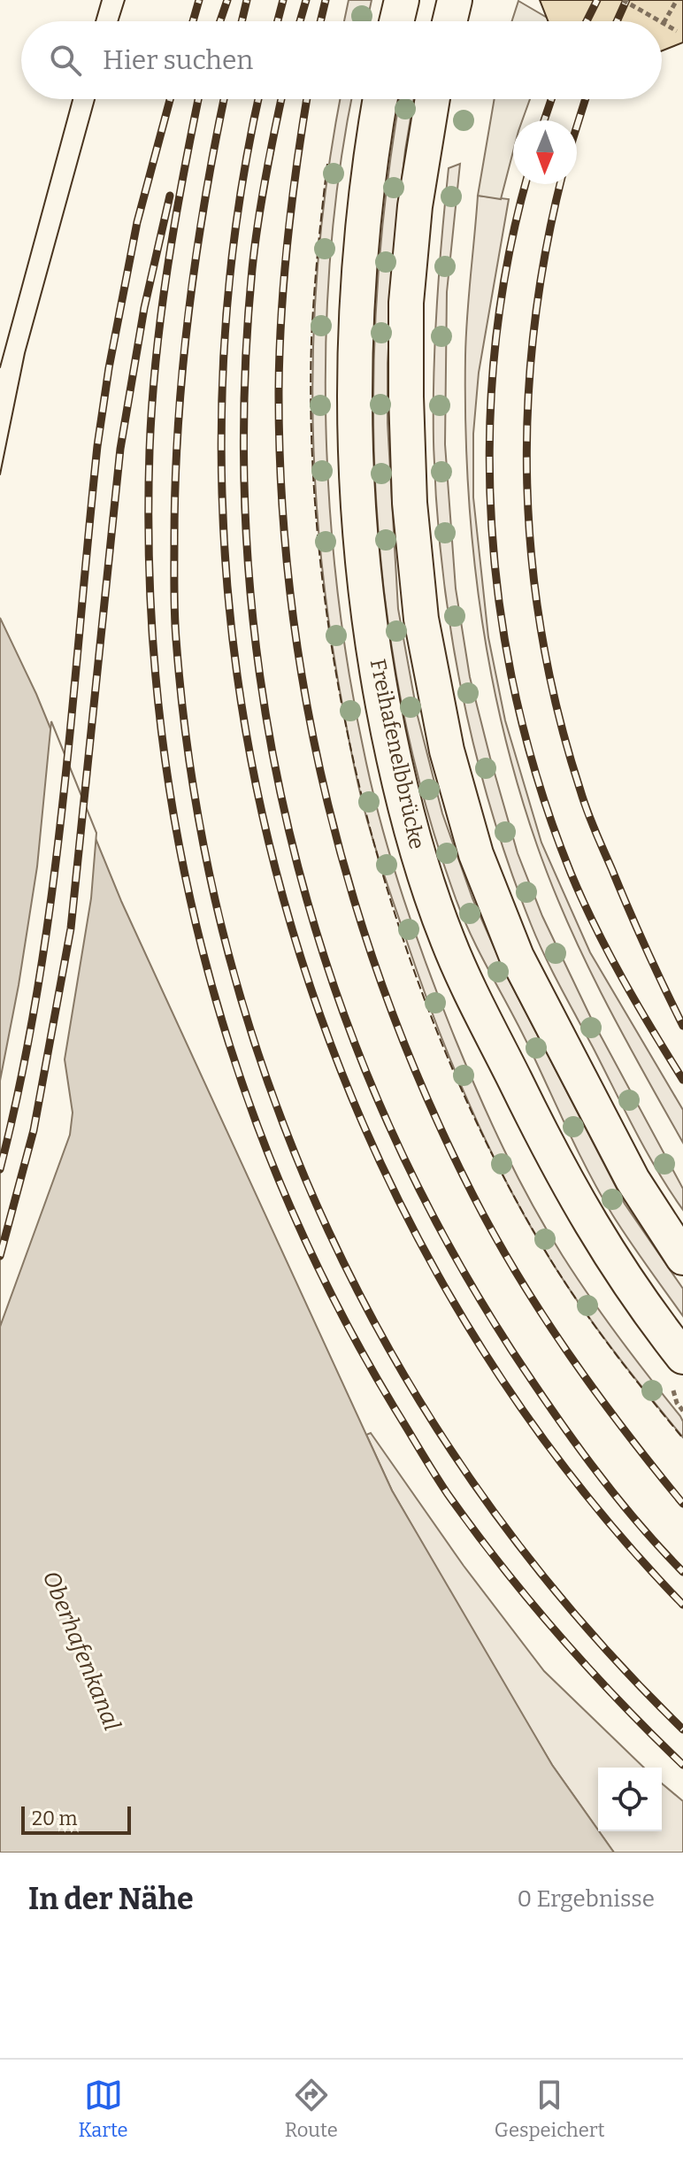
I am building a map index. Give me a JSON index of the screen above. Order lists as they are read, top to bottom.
{
  "streets": {
    "street": ["Freihafenelbbrücke"]
  },
  "water": ["Oberhafenkanal"],
  "scale_bar": "20 m",
  "north": "bottom",
  "page": {
    "search": "Hier suchen",
    "scale": "20 m",
    "heading": ["In der Nähe", "0 Ergebnisse"],
    "nav": ["Karte", "Route", "Gespeichert"]
  }
}
